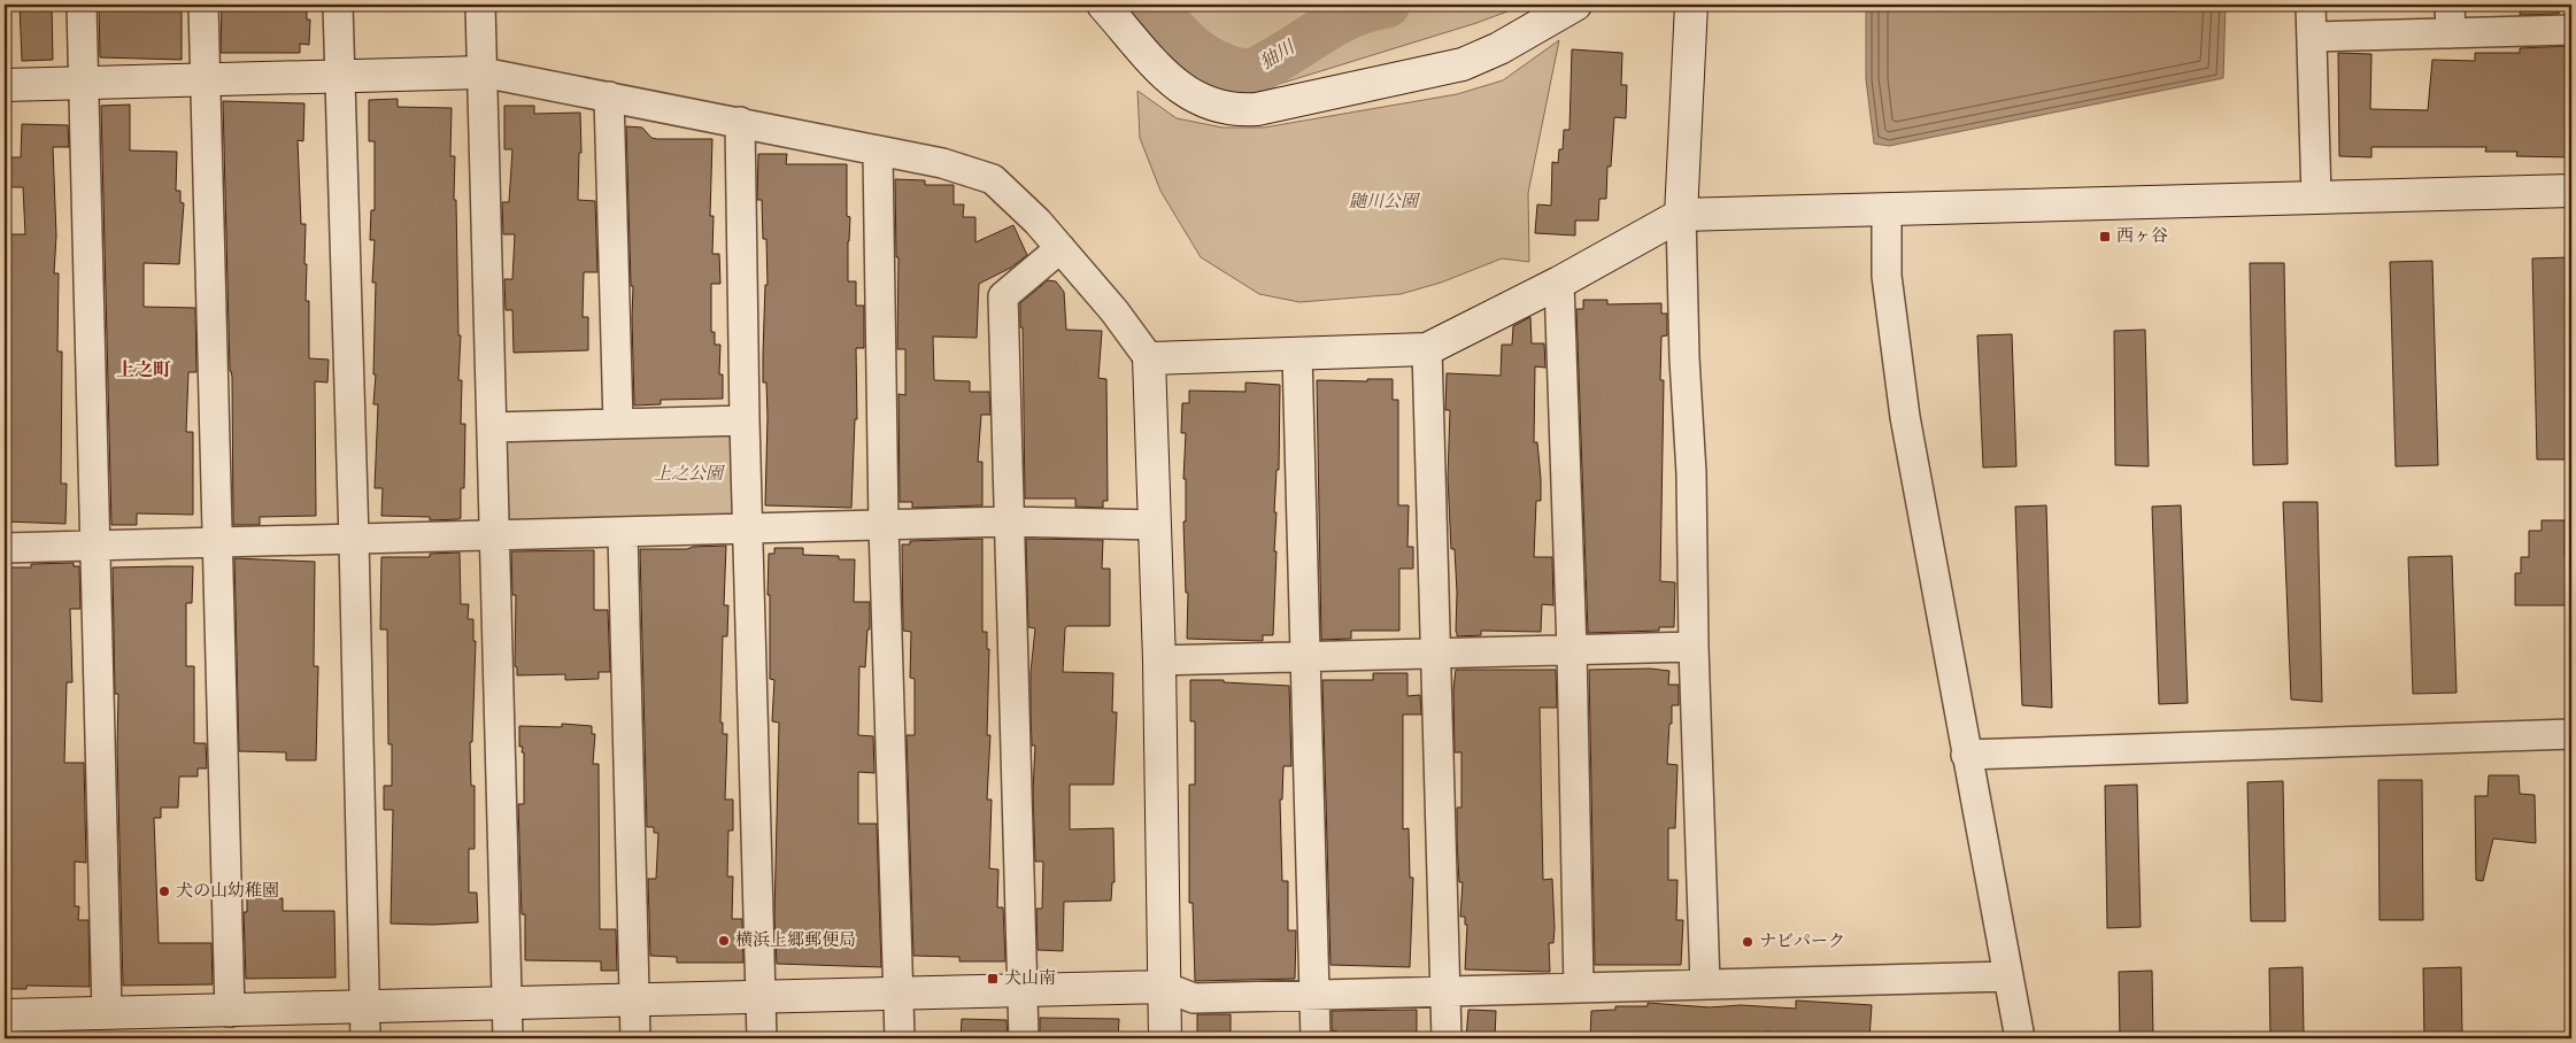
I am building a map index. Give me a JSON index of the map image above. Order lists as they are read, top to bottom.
{
  "districts": ["上之町"],
  "water": ["㹨川"],
  "parks": ["鼬川公園", "上之公園"],
  "places": {
    "transit": ["西ヶ谷", "犬山南"],
    "other": ["犬の山幼稚園", "横浜上郷郵便局", "ナビパーク"]
  }
}
